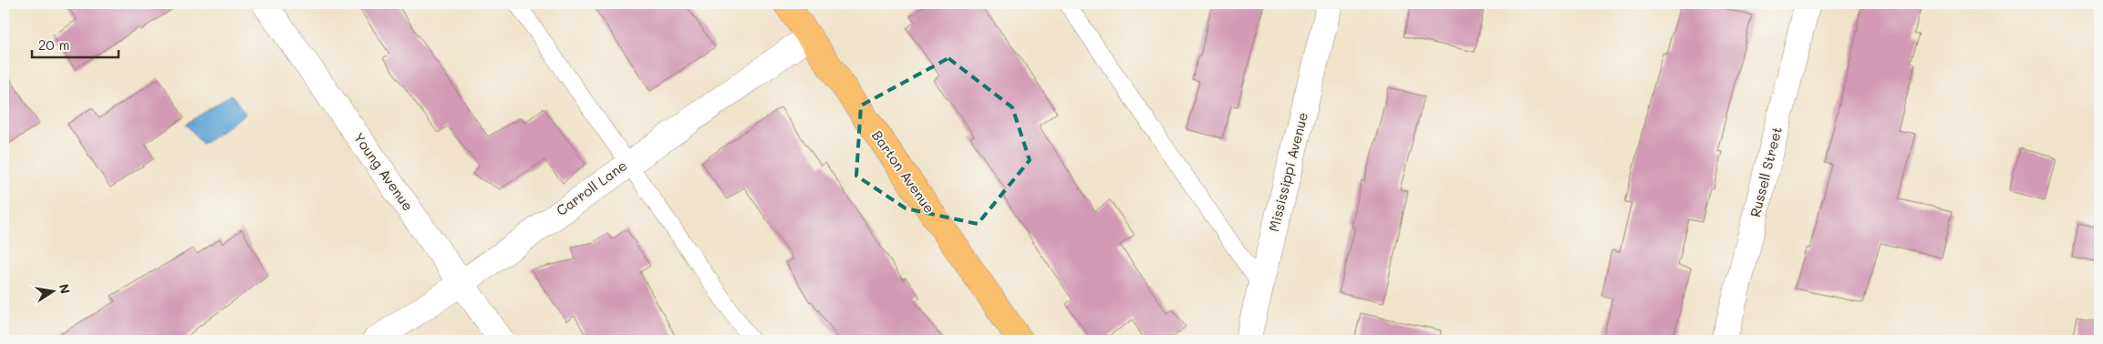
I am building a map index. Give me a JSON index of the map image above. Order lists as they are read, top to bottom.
{
  "streets": {
    "main road": ["Barton Avenue"],
    "street": [
      "Young Avenue",
      "Mississippi Avenue",
      "Russell Street",
      "Carroll Lane"
    ]
  },
  "crossings": [
    ["Young Avenue", "Carroll Lane"],
    ["Barton Avenue", "Carroll Lane"]
  ],
  "scale_bar": "20 m",
  "north": "right"
}
